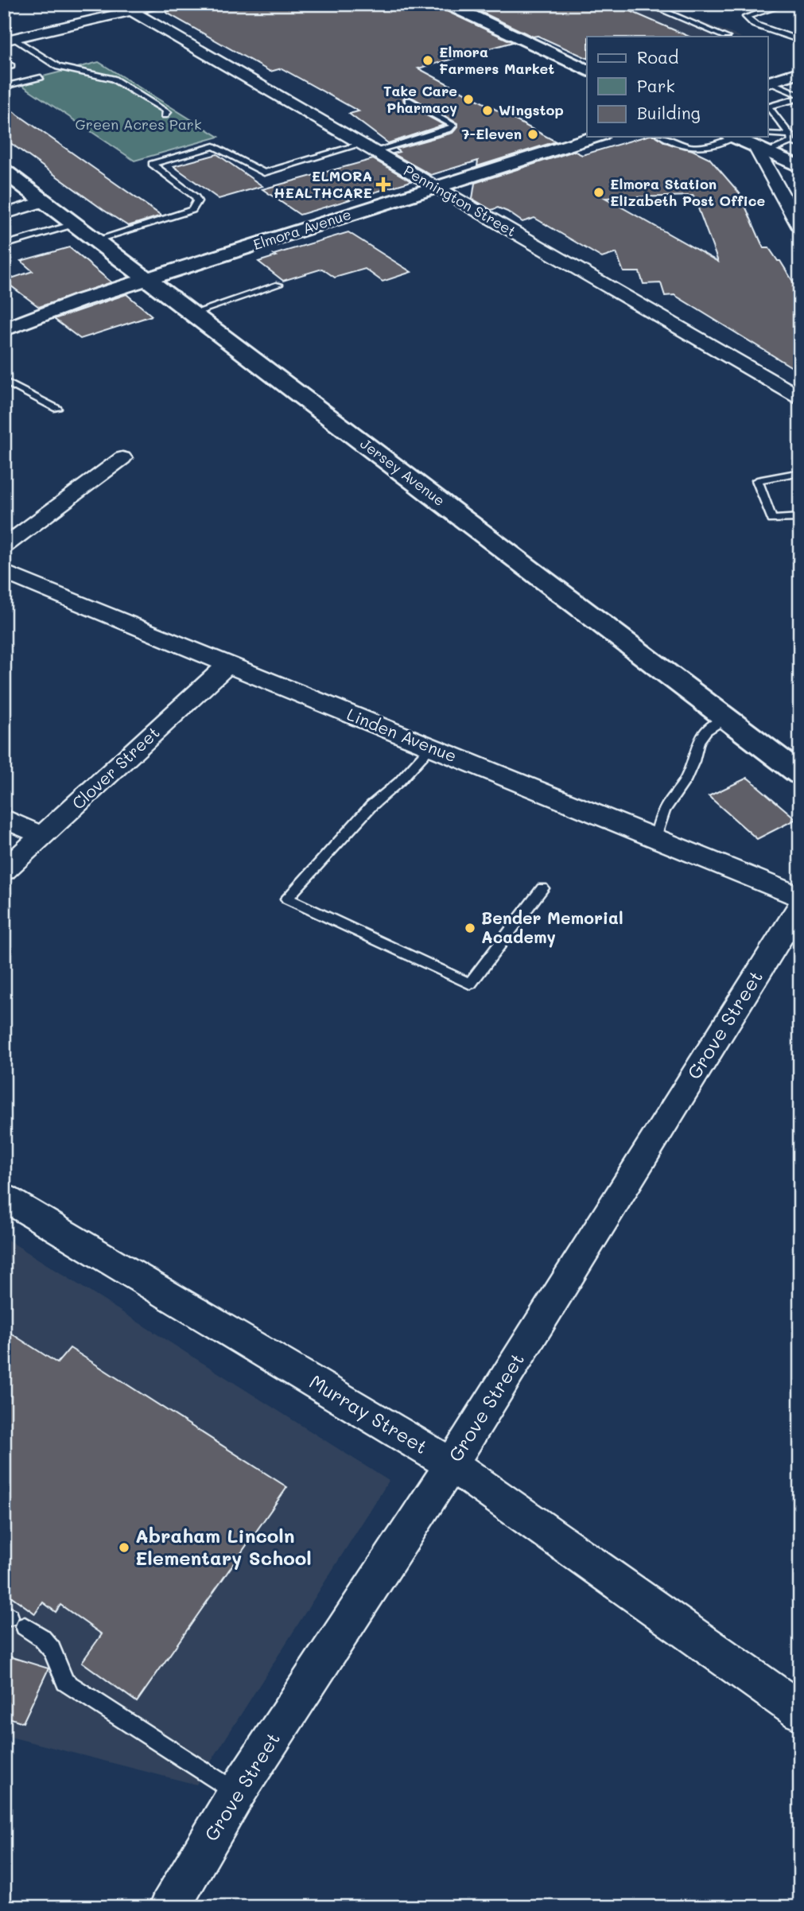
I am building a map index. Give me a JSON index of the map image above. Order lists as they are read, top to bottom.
{
  "streets": {
    "street": [
      "Pennington Street",
      "Elmora Avenue",
      "Jersey Avenue",
      "Linden Avenue",
      "Clover Street",
      "Grove Street",
      "Murray Street"
    ]
  },
  "crossings": [
    ["Pennington Street", "Elmora Avenue"],
    ["Elmora Avenue", "Jersey Avenue"],
    ["Linden Avenue", "Clover Street"],
    ["Grove Street", "Murray Street"]
  ],
  "parks": ["Green Acres Park"],
  "places": {
    "other": [
      "Elmora Farmers Market",
      "Take Care Pharmacy",
      "Wingstop",
      "7-Eleven",
      "Elmora Station Elizabeth Post Office",
      "Bender Memorial Academy",
      "Abraham Lincoln Elementary School"
    ],
    "health": ["ELMORA HEALTHCARE"]
  },
  "legend": ["Road", "Park", "Building"]
}
